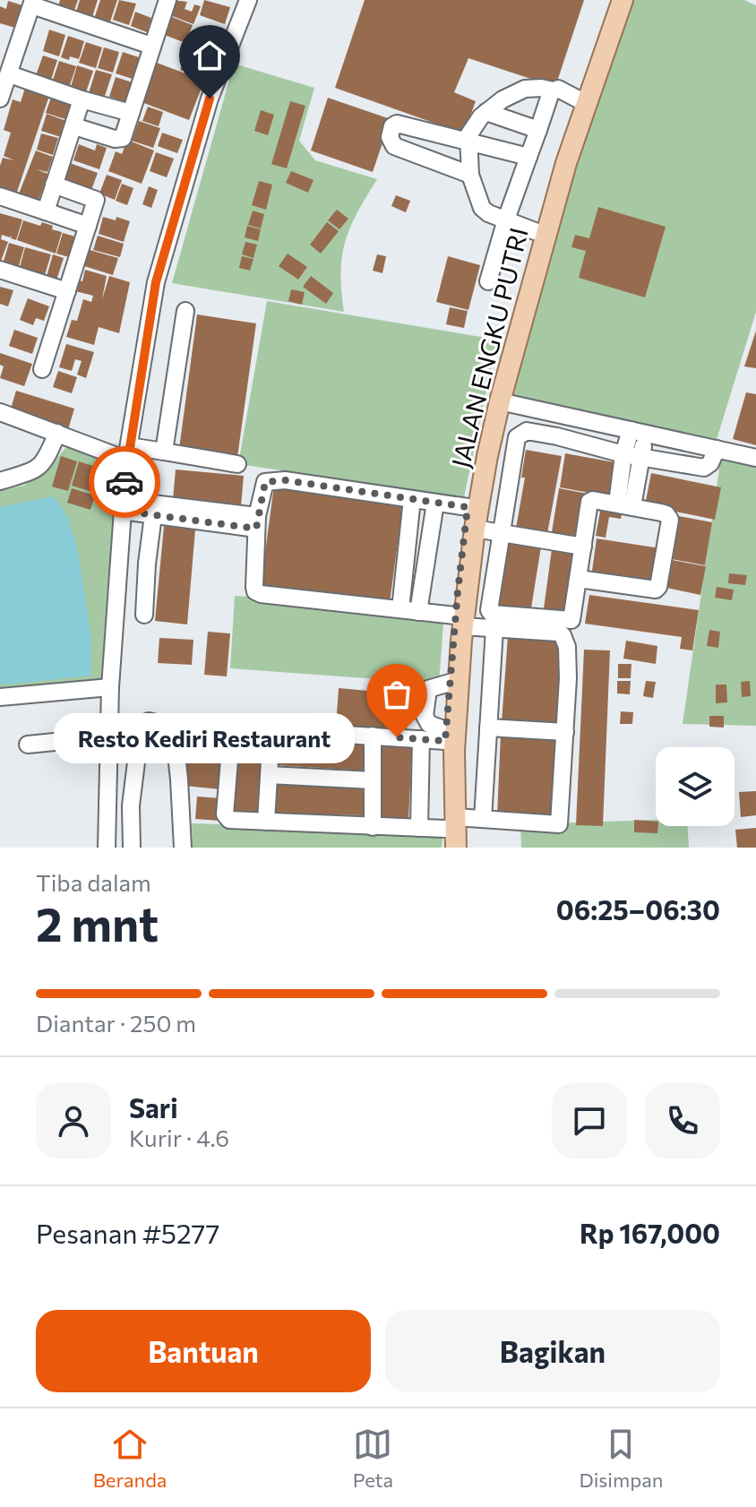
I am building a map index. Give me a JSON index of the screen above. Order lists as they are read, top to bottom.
{
  "streets": {
    "main road": ["JALAN ENGKU PUTRI"]
  },
  "places": ["Resto Kediri Restaurant"],
  "page": {
    "bubble": "Resto Kediri Restaurant",
    "heading": ["2 mnt", "Tiba dalam", "06:25–06:30"],
    "panel": [
      "Sari",
      "Kurir · 4.6",
      "Pesanan #5277",
      "Rp 167,000"
    ],
    "bar": "Diantar · 250 m",
    "buttons": ["Bantuan", "Bagikan"],
    "tabs": ["Beranda", "Peta", "Disimpan"]
  }
}
